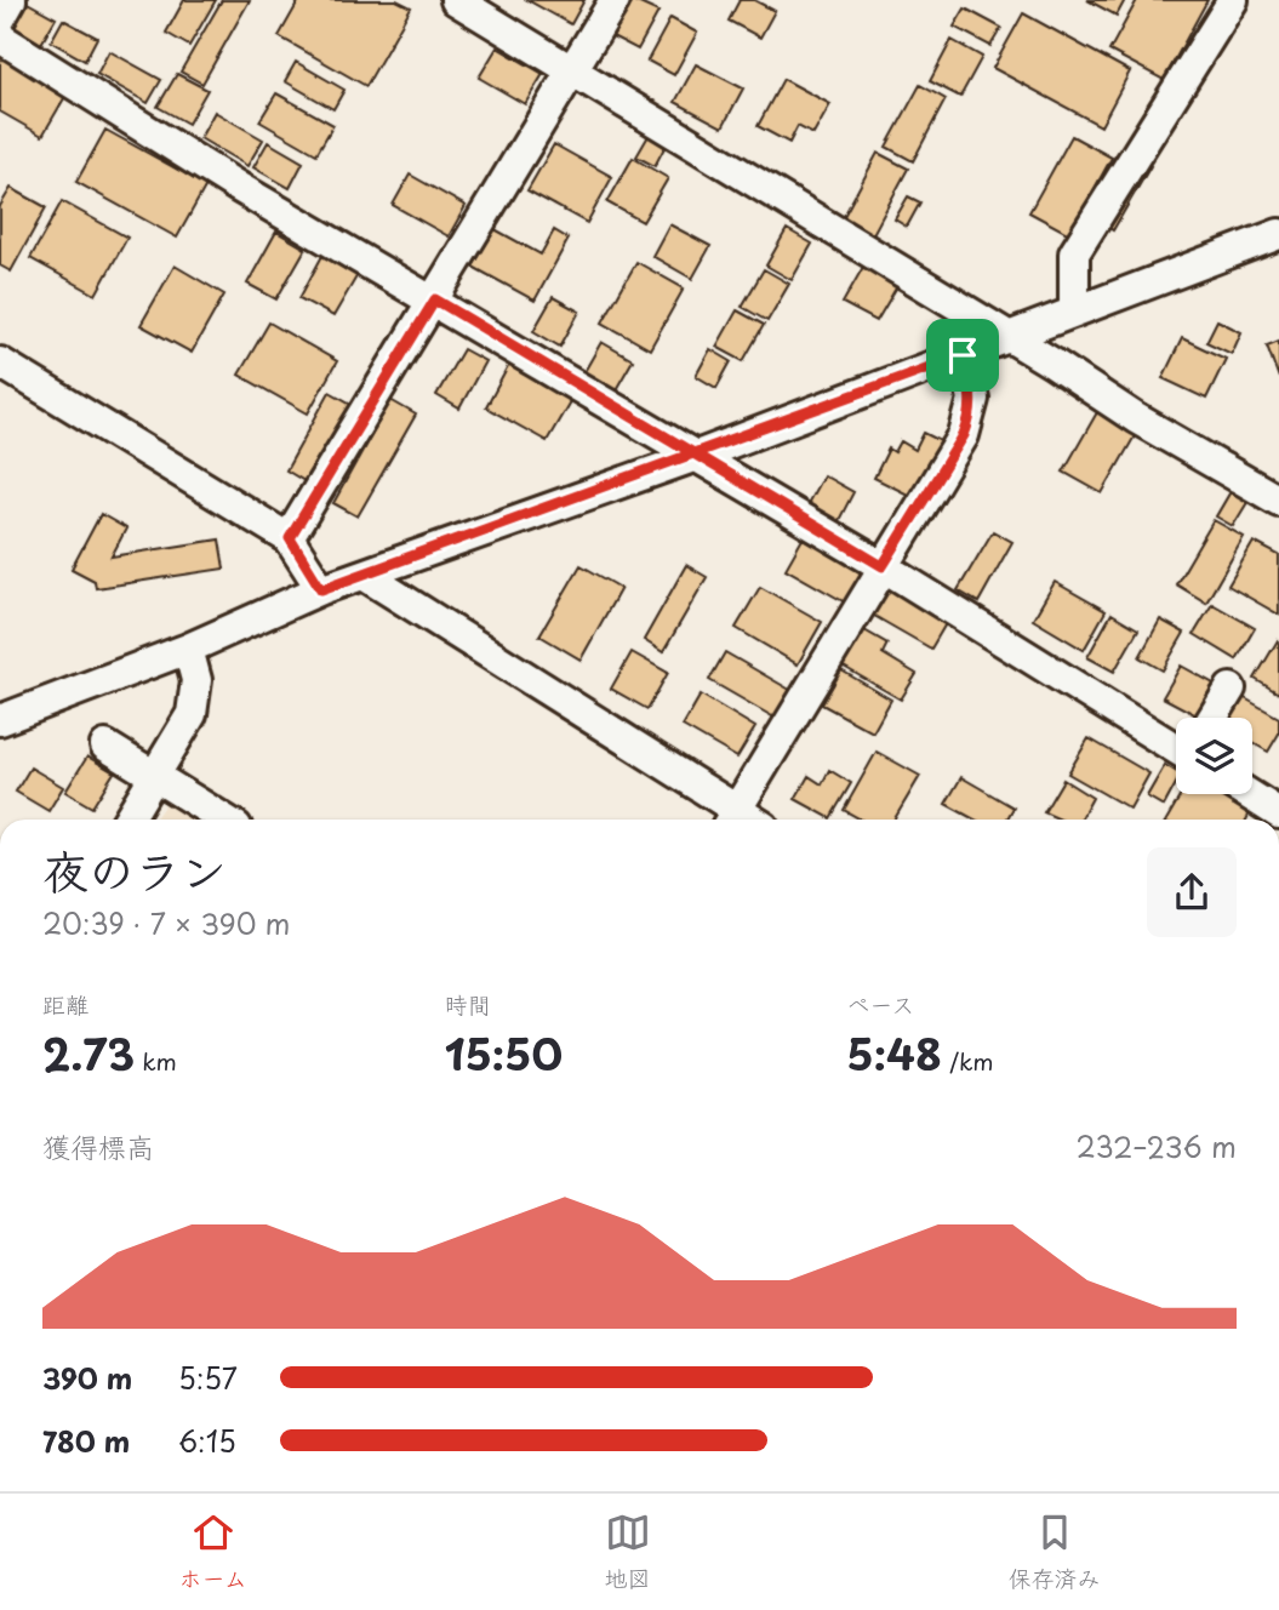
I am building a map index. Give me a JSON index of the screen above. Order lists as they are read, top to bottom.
{
  "page": {
    "heading": ["夜のラン", "20:39 · 7 × 390 m"],
    "stats": [
      ["距離", "2.73 km"],
      ["時間", "15:50"],
      ["ペース", "5:48 /km"]
    ],
    "chart": ["獲得標高", "232–236 m"],
    "list": [
      {
        "name": "390 m",
        "note": "5:57"
      },
      {
        "name": "780 m",
        "note": "6:15"
      }
    ],
    "tabs": ["ホーム", "地図", "保存済み"]
  }
}
